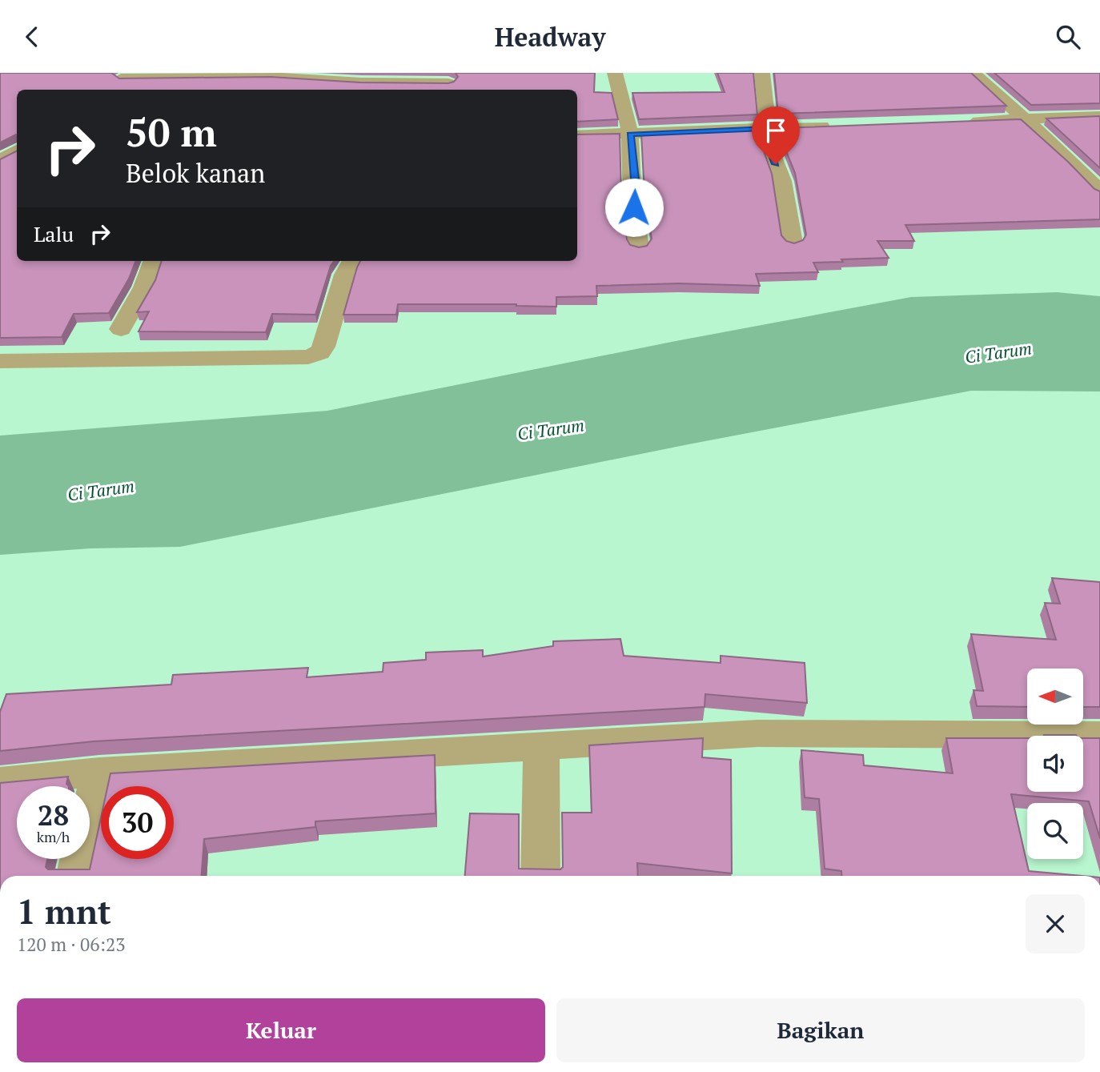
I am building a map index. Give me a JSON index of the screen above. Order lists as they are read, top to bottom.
{
  "water": ["Ci Tarum"],
  "north": "left",
  "page": {
    "header": "Headway",
    "turn": ["50 m", "Belok kanan"],
    "then": "Lalu",
    "speed": "28 km/h",
    "limit": "30",
    "heading": ["1 mnt", "120 m · 06:23"],
    "buttons": ["Keluar", "Bagikan"]
  }
}
